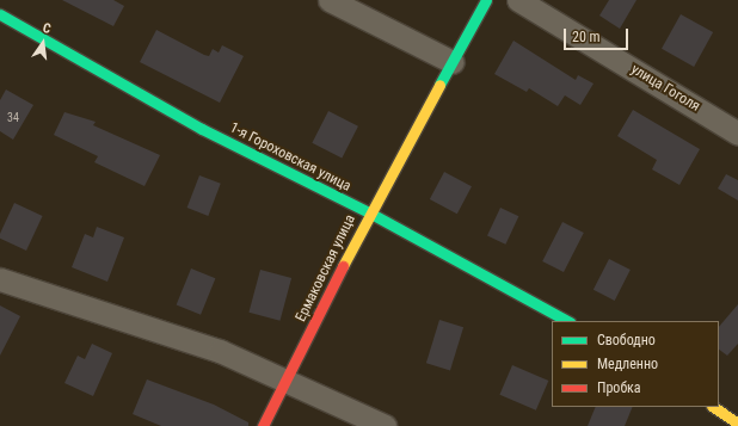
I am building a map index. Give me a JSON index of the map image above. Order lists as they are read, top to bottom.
{
  "streets": {
    "street": ["улица Гоголя", "1-я Гороховская улица", "Ермаковская улица"]
  },
  "crossings": [
    ["1-я Гороховская улица", "Ермаковская улица"]
  ],
  "house_numbers": ["34"],
  "legend": ["Свободно", "Медленно", "Пробка"],
  "scale_bar": "20 m",
  "north": "top"
}
